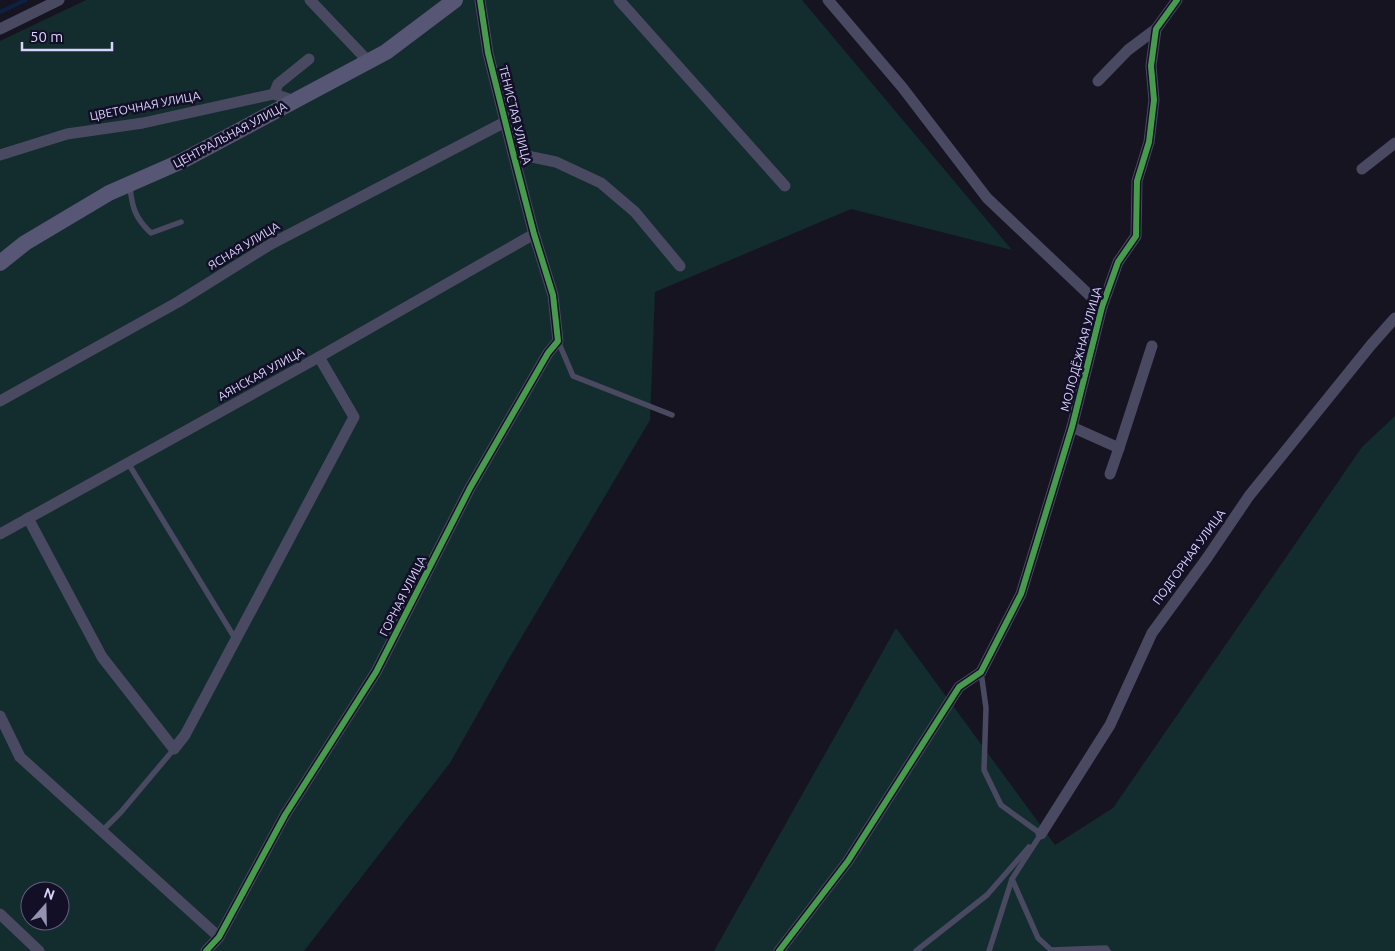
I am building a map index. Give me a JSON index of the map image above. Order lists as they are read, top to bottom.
{
  "streets": {
    "main road": ["ЦЕНТРАЛЬНАЯ УЛИЦА"],
    "street": [
      "ЦВЕТОЧНАЯ УЛИЦА",
      "ТЕНИСТАЯ УЛИЦА",
      "ЯСНАЯ УЛИЦА",
      "МОЛОДЁЖНАЯ УЛИЦА",
      "АЯНСКАЯ УЛИЦА",
      "ПОДГОРНАЯ УЛИЦА",
      "ГОРНАЯ УЛИЦА"
    ]
  },
  "crossings": [
    ["ТЕНИСТАЯ УЛИЦА", "ЯСНАЯ УЛИЦА"],
    ["ТЕНИСТАЯ УЛИЦА", "АЯНСКАЯ УЛИЦА"]
  ],
  "scale_bar": "50 m",
  "north": "top"
}
